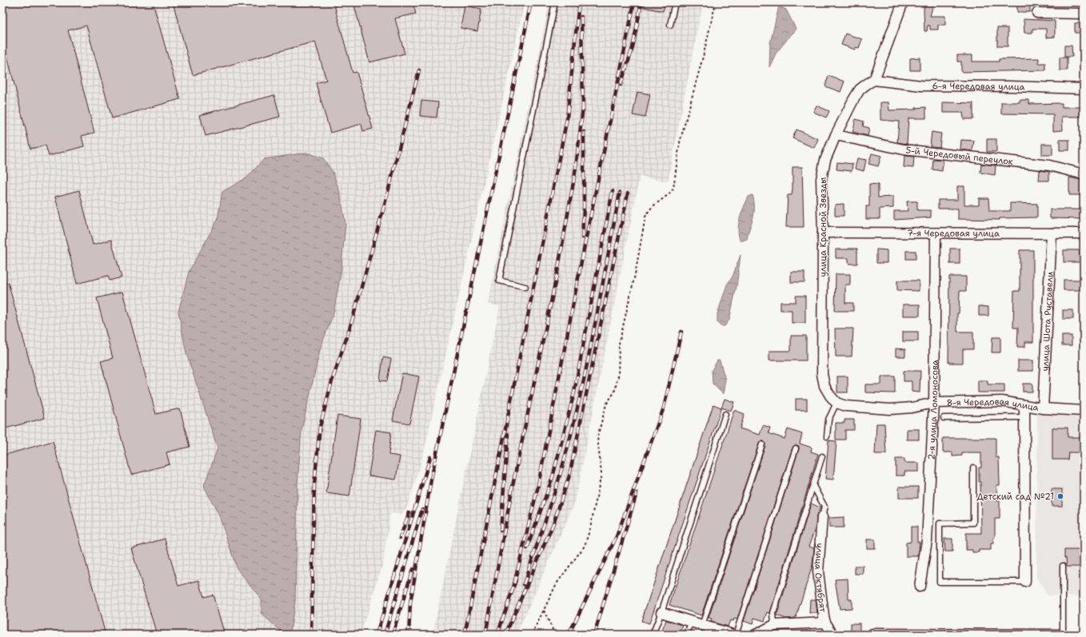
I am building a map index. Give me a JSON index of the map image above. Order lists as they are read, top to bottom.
{
  "streets": {
    "street": [
      "6-я Чередовая улица",
      "5-й Чередовый переулок",
      "улица Красной Звезды",
      "7-я Чередовая улица",
      "улица Шота Руставели",
      "8-я Чередовая улица",
      "2-я улица Ломоносова",
      "улица Октябрят"
    ]
  },
  "crossings": [
    ["6-я Чередовая улица", "улица Красной Звезды"],
    ["5-й Чередовый переулок", "улица Красной Звезды"],
    ["улица Красной Звезды", "7-я Чередовая улица"],
    ["улица Красной Звезды", "8-я Чередовая улица"],
    ["7-я Чередовая улица", "улица Шота Руставели"],
    ["7-я Чередовая улица", "2-я улица Ломоносова"],
    ["улица Шота Руставели", "8-я Чередовая улица"],
    ["8-я Чередовая улица", "2-я улица Ломоносова"]
  ],
  "places": ["Детский сад №21"]
}
